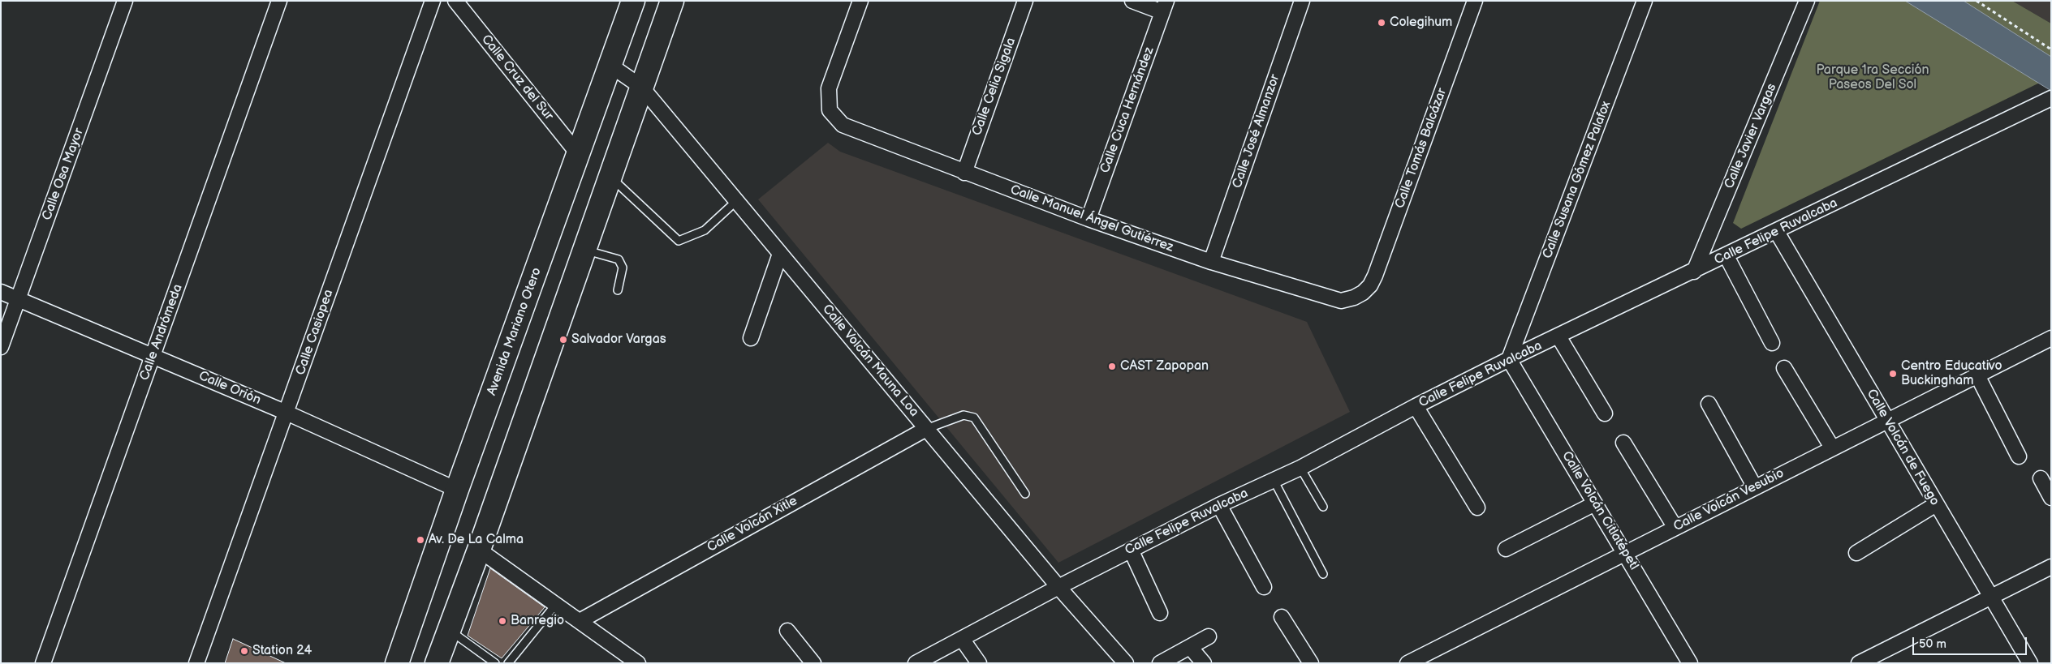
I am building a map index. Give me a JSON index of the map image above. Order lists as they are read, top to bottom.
{
  "streets": {
    "main road": ["Avenida Mariano Otero"],
    "street": [
      "Calle Cruz del Sur",
      "Calle Celia Sigala",
      "Calle Cuca Hernández",
      "Calle José Almanzor",
      "Calle Javier Vargas",
      "Calle Tomás Balcázar",
      "Calle Osa Mayor",
      "Calle Susana Gómez Palafox",
      "Calle Manuel Ángel Gutiérrez",
      "Calle Felipe Ruvalcaba",
      "Calle Andrómeda",
      "Calle Casiopea",
      "Calle Volcán Mauna Loa",
      "Calle Orión",
      "Calle Volcán de Fuego",
      "Calle Volcán Vesubio",
      "Calle Volcán Citlatépetl",
      "Calle Volcán Xitle"
    ]
  },
  "crossings": [
    ["Calle Cruz del Sur", "Avenida Mariano Otero"],
    ["Calle Celia Sigala", "Calle Manuel Ángel Gutiérrez"],
    ["Calle Cuca Hernández", "Calle Manuel Ángel Gutiérrez"],
    ["Calle José Almanzor", "Calle Manuel Ángel Gutiérrez"],
    ["Calle Javier Vargas", "Calle Felipe Ruvalcaba"],
    ["Calle Tomás Balcázar", "Calle Manuel Ángel Gutiérrez"],
    ["Calle Osa Mayor", "Calle Orión"],
    ["Calle Susana Gómez Palafox", "Calle Felipe Ruvalcaba"],
    ["Calle Susana Gómez Palafox", "Calle Volcán Citlatépetl"],
    ["Calle Felipe Ruvalcaba", "Calle Volcán Mauna Loa"],
    ["Calle Felipe Ruvalcaba", "Calle Volcán de Fuego"],
    ["Calle Felipe Ruvalcaba", "Calle Volcán Citlatépetl"],
    ["Avenida Mariano Otero", "Calle Volcán Mauna Loa"],
    ["Avenida Mariano Otero", "Calle Orión"],
    ["Calle Andrómeda", "Calle Orión"],
    ["Calle Casiopea", "Calle Orión"],
    ["Calle Volcán Mauna Loa", "Calle Volcán Xitle"],
    ["Calle Volcán de Fuego", "Calle Volcán Vesubio"],
    ["Calle Volcán Vesubio", "Calle Volcán Citlatépetl"]
  ],
  "parks": ["Parque 1ra Sección Paseos Del Sol"],
  "places": [
    "Colegihum",
    "Salvador Vargas",
    "CAST Zapopan",
    "Centro Educativo Buckingham",
    "Av. De La Calma",
    "Banregio",
    "Station 24"
  ],
  "scale_bar": "50 m"
}
